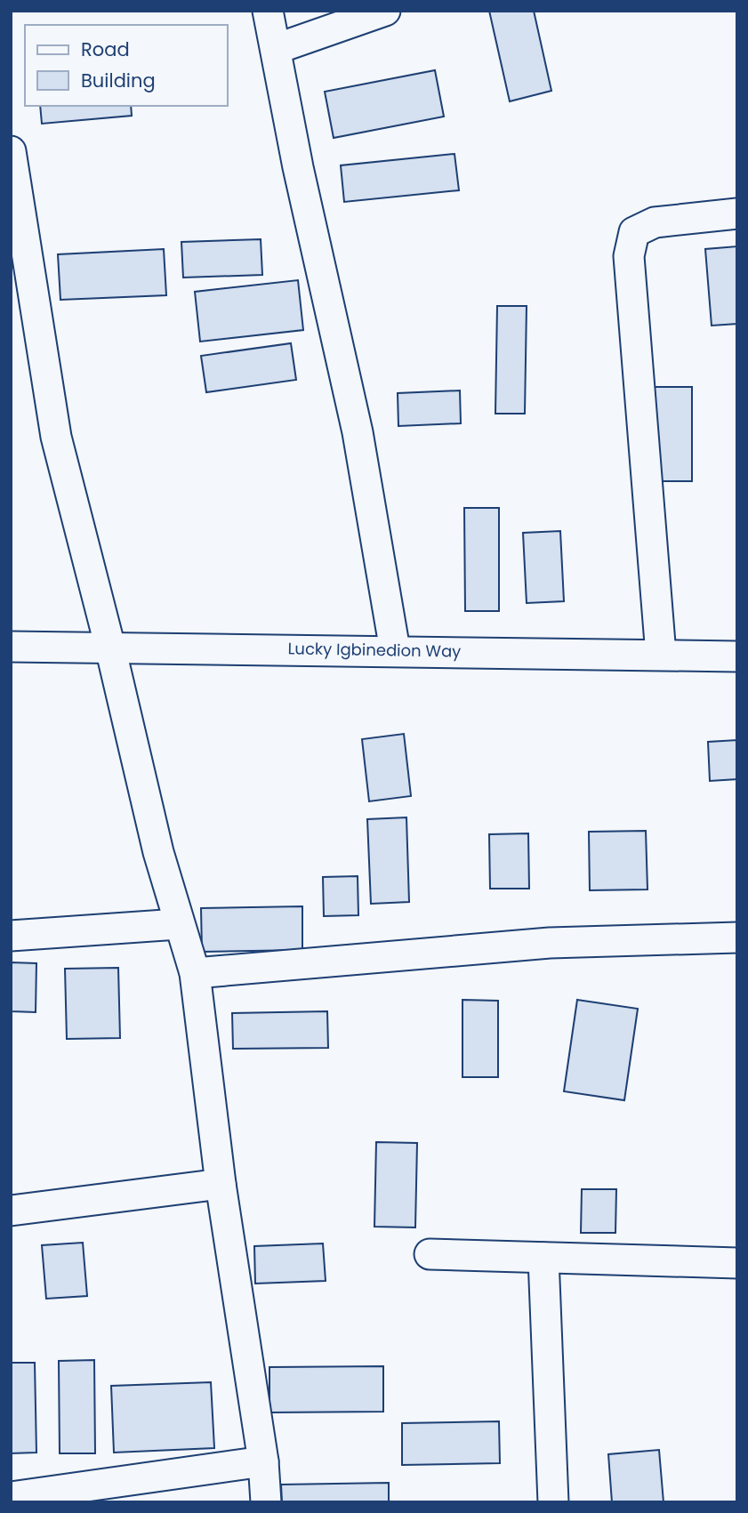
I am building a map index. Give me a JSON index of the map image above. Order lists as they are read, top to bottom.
{
  "streets": {
    "street": ["Lucky Igbinedion Way"]
  },
  "legend": ["Road", "Building"]
}
